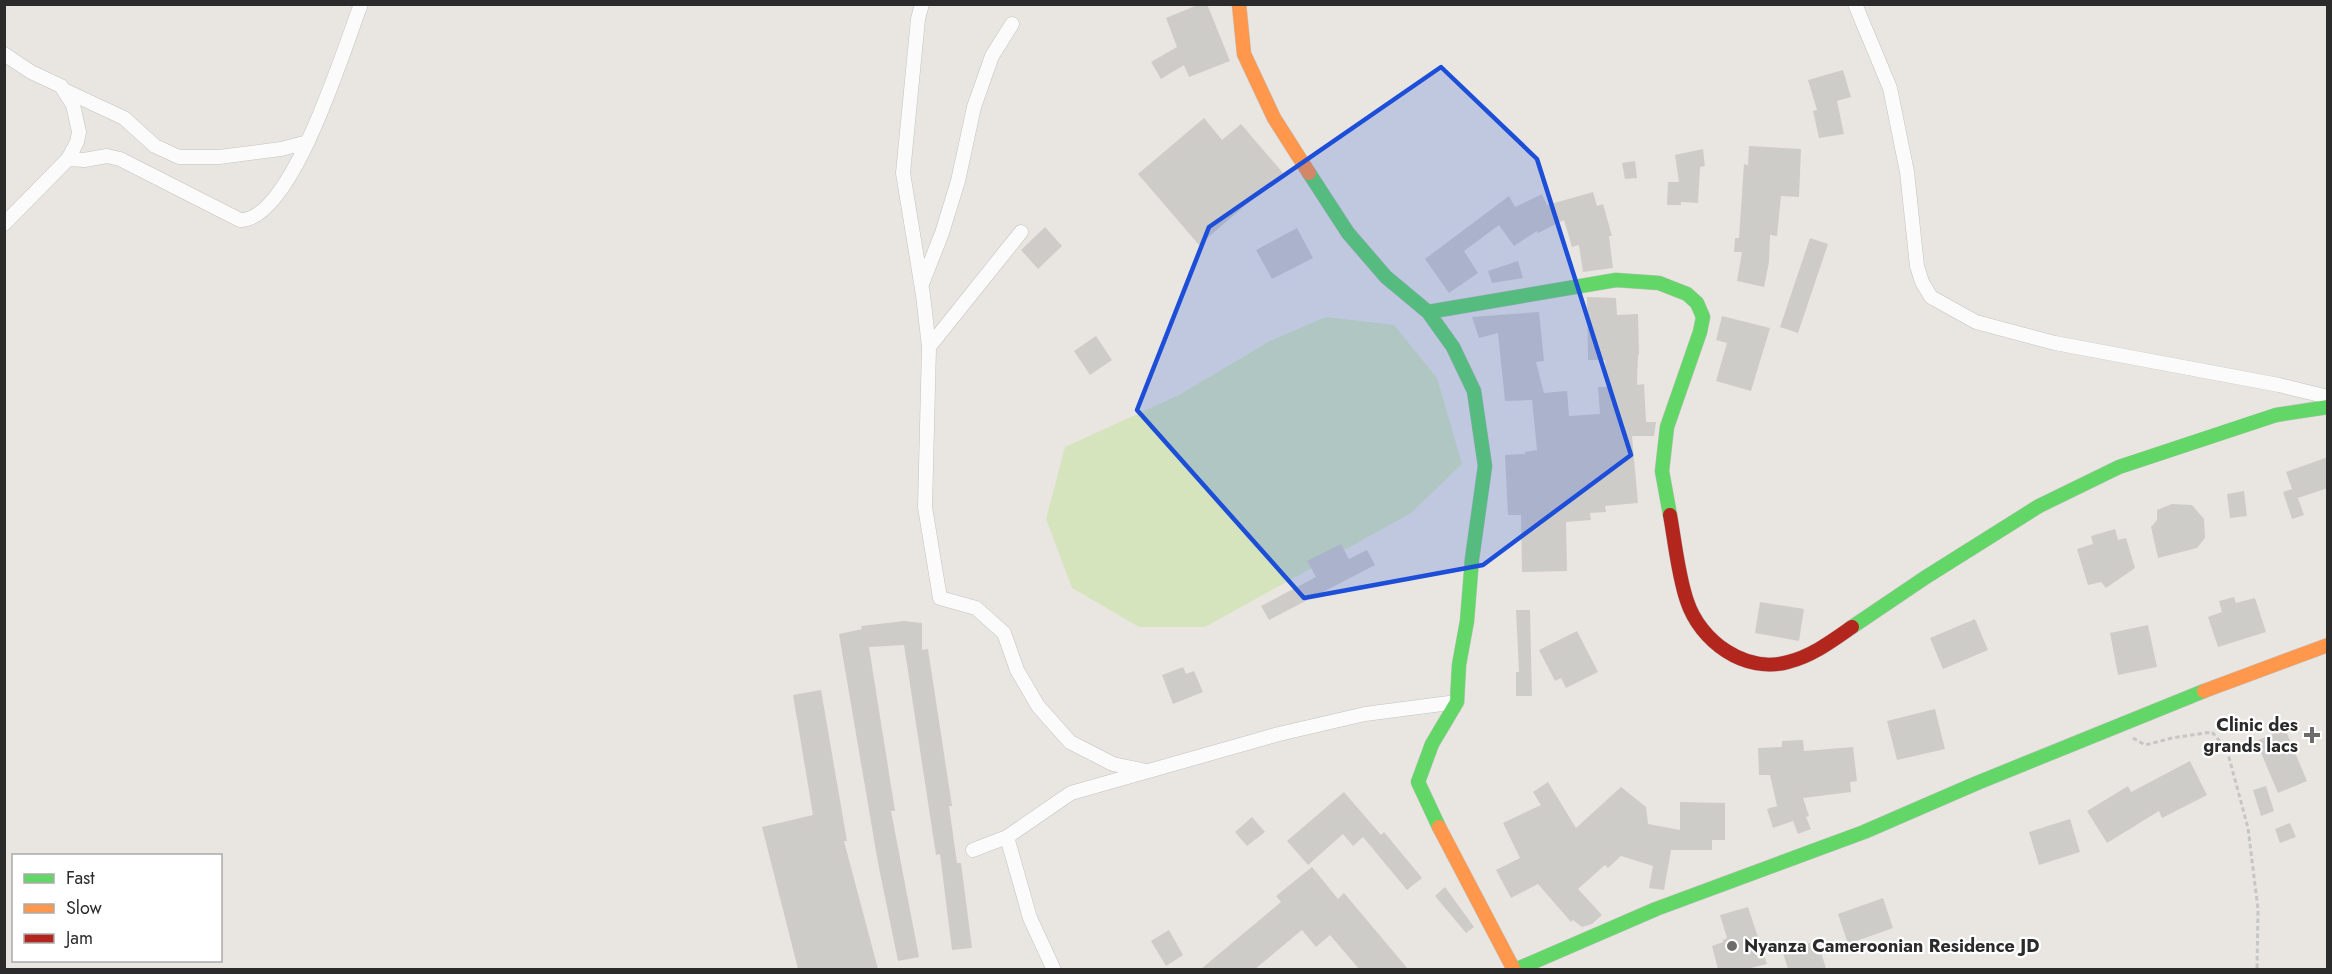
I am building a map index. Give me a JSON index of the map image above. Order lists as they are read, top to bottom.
{
  "places": {
    "health": ["Clinic des grands lacs"],
    "other": ["Nyanza Cameroonian Residence JD"]
  },
  "legend": ["Fast", "Slow", "Jam"]
}
